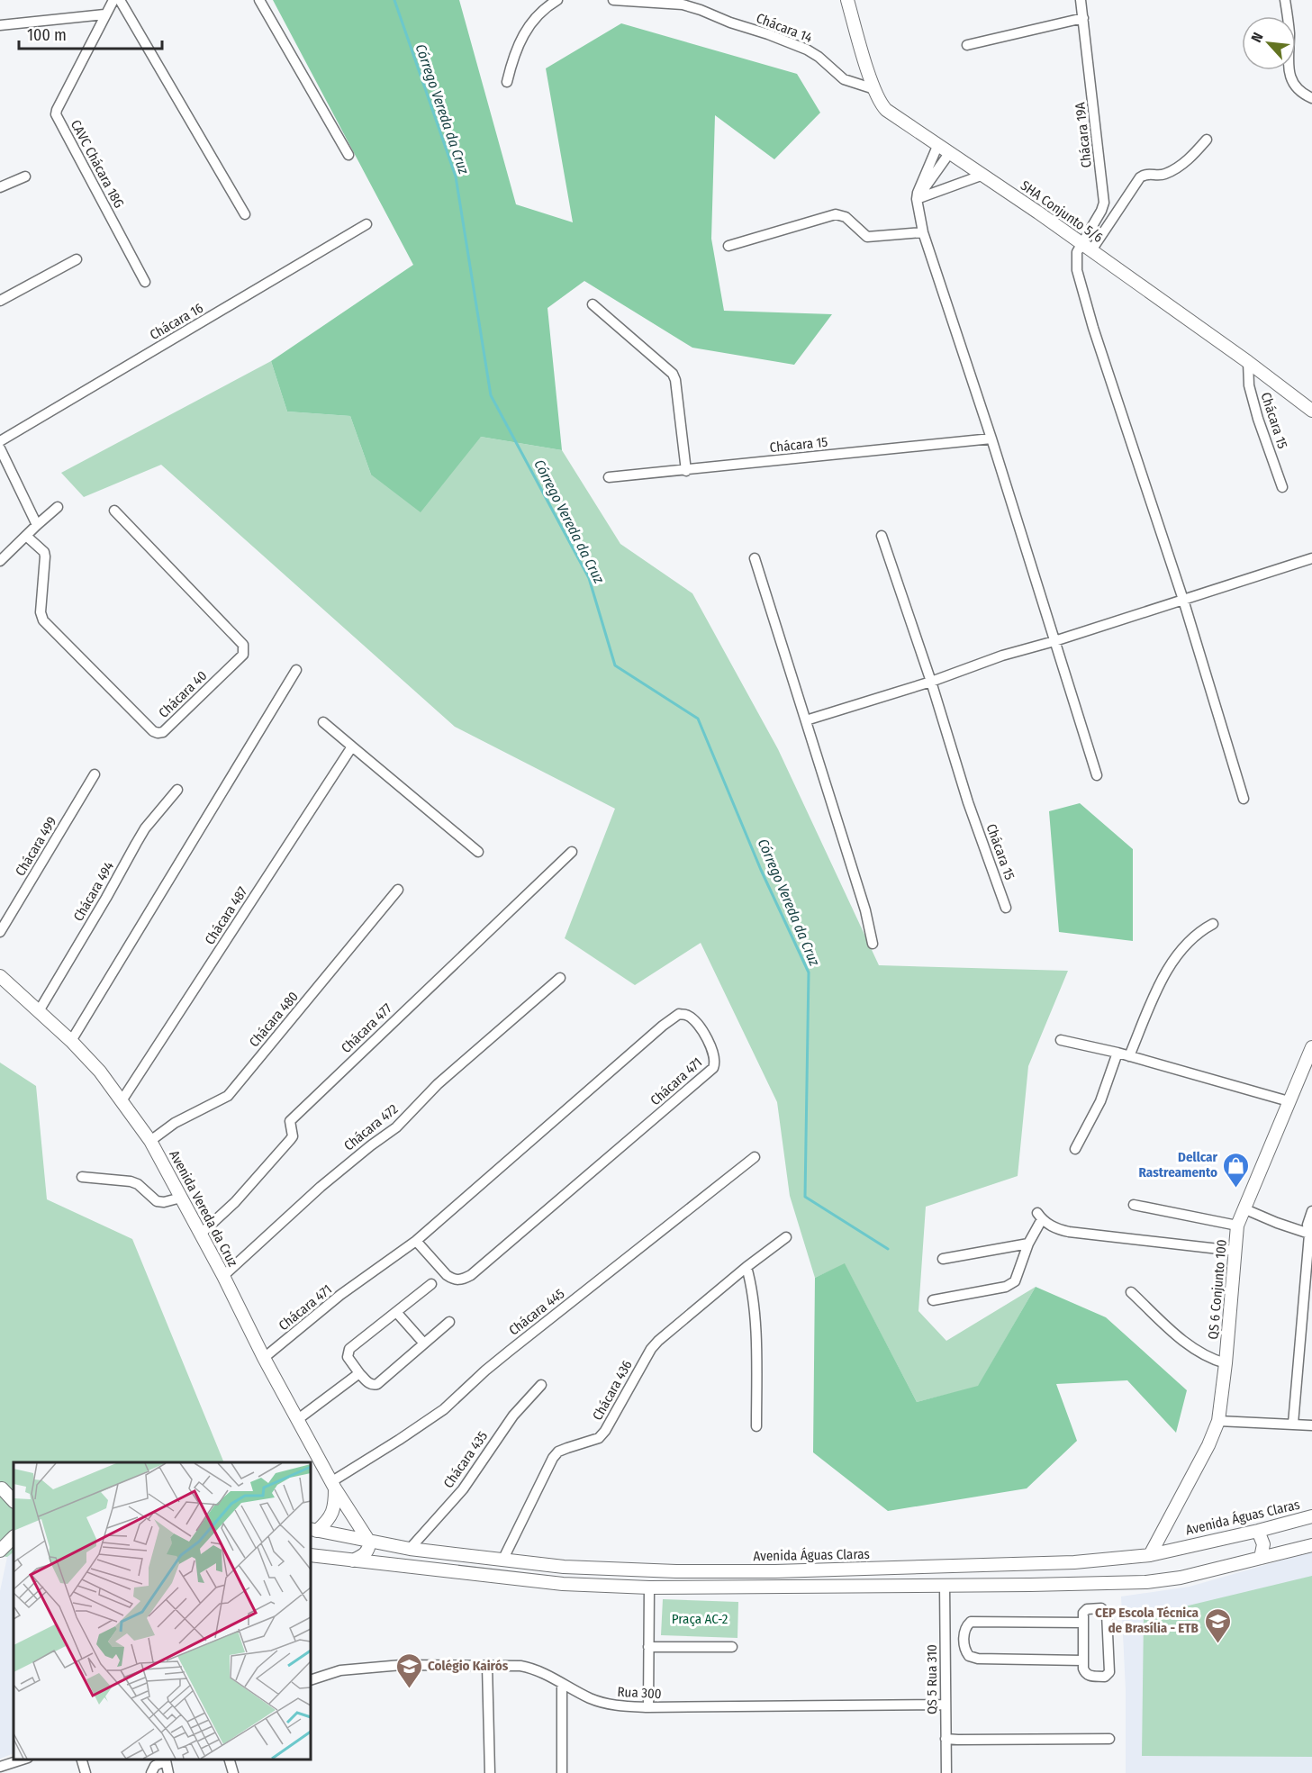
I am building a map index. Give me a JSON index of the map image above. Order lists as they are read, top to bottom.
{
  "streets": {
    "main road": [
      "SHA Conjunto 5/6",
      "Avenida Vereda da Cruz",
      "QS 6 Conjunto 100",
      "Avenida Águas Claras"
    ],
    "street": [
      "Chácara 14",
      "Chácara 19A",
      "CAVC Chácara 18G",
      "Chácara 16",
      "Chácara 15",
      "Chácara 40",
      "Chácara 499",
      "Chácara 494",
      "Chácara 487",
      "Chácara 480",
      "Chácara 477",
      "Chácara 471",
      "Chácara 472",
      "Chácara 445",
      "Chácara 436",
      "Chácara 435",
      "QS 5 Rua 310",
      "Rua 300"
    ]
  },
  "crossings": [
    ["Chácara 14", "SHA Conjunto 5/6"],
    ["Chácara 19A", "SHA Conjunto 5/6"],
    ["SHA Conjunto 5/6", "Chácara 15"],
    ["Chácara 494", "Avenida Vereda da Cruz"],
    ["Chácara 487", "Avenida Vereda da Cruz"],
    ["Chácara 480", "Avenida Vereda da Cruz"],
    ["Chácara 477", "Avenida Vereda da Cruz"],
    ["Chácara 471", "Avenida Vereda da Cruz"],
    ["Chácara 472", "Avenida Vereda da Cruz"],
    ["Avenida Vereda da Cruz", "Chácara 445"],
    ["Avenida Vereda da Cruz", "Avenida Águas Claras"],
    ["QS 6 Conjunto 100", "Avenida Águas Claras"],
    ["Chácara 436", "Avenida Águas Claras"],
    ["Chácara 435", "Avenida Águas Claras"],
    ["QS 5 Rua 310", "Rua 300"]
  ],
  "water": ["Córrego Vereda da Cruz"],
  "parks": ["Praça AC-2"],
  "places": {
    "shop": ["Dellcar Rastreamento"],
    "school or university": ["CEP Escola Técnica de Brasília - ETB", "Colégio Kairós"]
  },
  "scale_bar": "100 m",
  "north": "top left"
}
